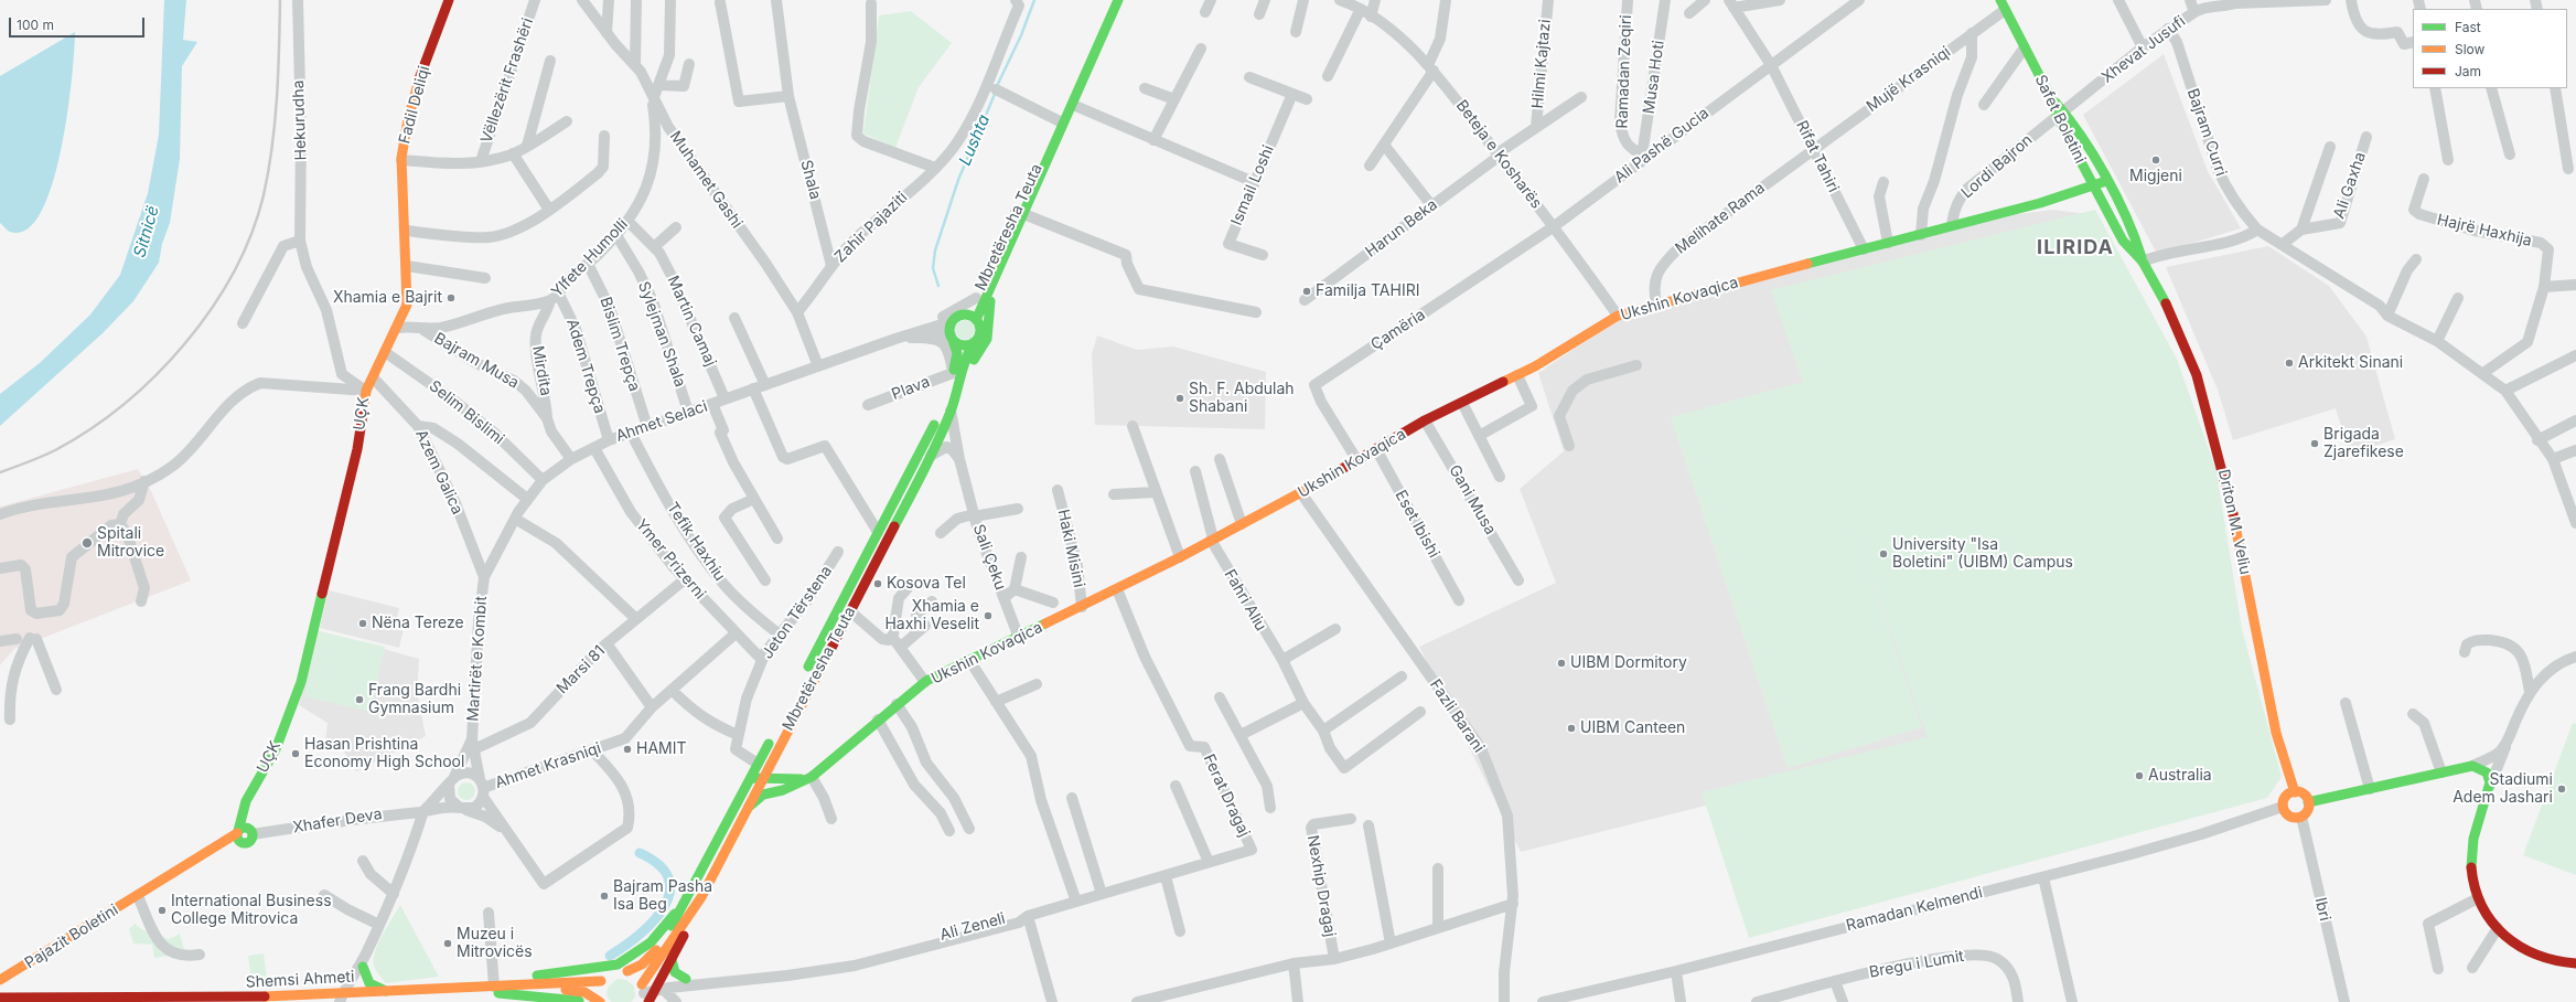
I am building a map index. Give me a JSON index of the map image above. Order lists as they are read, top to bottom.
{
  "streets": {
    "street": [
      "Xhevat Jusufi",
      "Hilmi Kajtazi",
      "Ramadan Zeqiri",
      "Musa Hoti",
      "Mujë Krasniqi",
      "Vëllezërit Frashëri",
      "Fadil Deliqi",
      "Safet Boletini",
      "Hekurudha",
      "Bajram Curri",
      "Ali Pashë Gucia",
      "Beteja e Kosharës",
      "Rifat Tahiri",
      "Lordi Bajron",
      "Muhamet Gashi",
      "Shala",
      "Ismail Loshi",
      "Ali Gaxha",
      "Melihate Rama",
      "Zahir Pajaziti",
      "Mbretëresha Teuta",
      "Harun Beka",
      "Hajrë Haxhija",
      "Ylfete Humolli",
      "Ukshin Kovaqica",
      "Martin Camaj",
      "Çamëria",
      "Sylejman Shala",
      "Bislim Trepça",
      "Bajram Musa",
      "Adem Trepça",
      "Mirdita",
      "Plava",
      "Selim Bislimi",
      "UÇK",
      "Ahmet Selaci",
      "Azem Galica",
      "Gani Musa",
      "Driton M. Veliu",
      "Eset Ibishi",
      "Tefik Haxhiu",
      "Haki Misini",
      "Sali Çeku",
      "Ymer Prizerni",
      "Fahri Aliu",
      "Jeton Tërstena",
      "Martirët e Kombit",
      "Marsi 81",
      "Fazli Barani",
      "Ahmet Krasniqi",
      "Ferat Dragaj",
      "Xhafer Deva",
      "Nexhip Dragaj",
      "Ramadan Kelmendi",
      "Ibri",
      "Ali Zeneli",
      "Pajazit Boletini",
      "Bregu i Lumit",
      "Shemsi Ahmeti"
    ]
  },
  "crossings": [
    ["Xhevat Jusufi", "Safet Boletini"],
    ["Xhevat Jusufi", "Bajram Curri"],
    ["Xhevat Jusufi", "Lordi Bajron"],
    ["Hilmi Kajtazi", "Beteja e Kosharës"],
    ["Hilmi Kajtazi", "Harun Beka"],
    ["Ramadan Zeqiri", "Musa Hoti"],
    ["Ramadan Zeqiri", "Ali Pashë Gucia"],
    ["Musa Hoti", "Ali Pashë Gucia"],
    ["Mujë Krasniqi", "Safet Boletini"],
    ["Mujë Krasniqi", "Rifat Tahiri"],
    ["Mujë Krasniqi", "Melihate Rama"],
    ["Vëllezërit Frashëri", "Fadil Deliqi"],
    ["Fadil Deliqi", "Hekurudha"],
    ["Fadil Deliqi", "Ylfete Humolli"],
    ["Fadil Deliqi", "Selim Bislimi"],
    ["Fadil Deliqi", "UÇK"],
    ["Fadil Deliqi", "Azem Galica"],
    ["Safet Boletini", "Lordi Bajron"],
    ["Safet Boletini", "Ukshin Kovaqica"],
    ["Safet Boletini", "Driton M. Veliu"],
    ["Hekurudha", "UÇK"],
    ["Bajram Curri", "Ali Gaxha"],
    ["Bajram Curri", "Hajrë Haxhija"],
    ["Ali Pashë Gucia", "Beteja e Kosharës"],
    ["Ali Pashë Gucia", "Rifat Tahiri"],
    ["Ali Pashë Gucia", "Çamëria"],
    ["Beteja e Kosharës", "Harun Beka"],
    ["Beteja e Kosharës", "Ukshin Kovaqica"],
    ["Beteja e Kosharës", "Çamëria"],
    ["Rifat Tahiri", "Melihate Rama"],
    ["Rifat Tahiri", "Ukshin Kovaqica"],
    ["Lordi Bajron", "Ukshin Kovaqica"],
    ["Muhamet Gashi", "Zahir Pajaziti"],
    ["Muhamet Gashi", "Ylfete Humolli"],
    ["Muhamet Gashi", "Ahmet Selaci"],
    ["Shala", "Zahir Pajaziti"],
    ["Melihate Rama", "Ukshin Kovaqica"],
    ["Mbretëresha Teuta", "Ukshin Kovaqica"],
    ["Mbretëresha Teuta", "Plava"],
    ["Mbretëresha Teuta", "Ahmet Selaci"],
    ["Mbretëresha Teuta", "Sali Çeku"],
    ["Mbretëresha Teuta", "Jeton Tërstena"],
    ["Mbretëresha Teuta", "Ali Zeneli"],
    ["Mbretëresha Teuta", "Shemsi Ahmeti"],
    ["Ylfete Humolli", "Martin Camaj"],
    ["Ylfete Humolli", "Sylejman Shala"],
    ["Ylfete Humolli", "Bislim Trepça"],
    ["Ylfete Humolli", "Bajram Musa"],
    ["Ylfete Humolli", "Adem Trepça"],
    ["Ylfete Humolli", "Mirdita"],
    ["Ukshin Kovaqica", "Çamëria"],
    ["Ukshin Kovaqica", "Gani Musa"],
    ["Ukshin Kovaqica", "Driton M. Veliu"],
    ["Ukshin Kovaqica", "Eset Ibishi"],
    ["Ukshin Kovaqica", "Haki Misini"],
    ["Ukshin Kovaqica", "Sali Çeku"],
    ["Ukshin Kovaqica", "Fahri Aliu"],
    ["Ukshin Kovaqica", "Fazli Barani"],
    ["Ukshin Kovaqica", "Ferat Dragaj"],
    ["Martin Camaj", "Ahmet Selaci"],
    ["Sylejman Shala", "Ahmet Selaci"],
    ["Bislim Trepça", "Ahmet Selaci"],
    ["Bajram Musa", "Mirdita"],
    ["Bajram Musa", "Ahmet Selaci"],
    ["Adem Trepça", "Mirdita"],
    ["Adem Trepça", "Ahmet Selaci"],
    ["Selim Bislimi", "Ahmet Selaci"],
    ["UÇK", "Xhafer Deva"],
    ["UÇK", "Pajazit Boletini"],
    ["Ahmet Selaci", "Azem Galica"],
    ["Ahmet Selaci", "Tefik Haxhiu"],
    ["Ahmet Selaci", "Ymer Prizerni"],
    ["Ahmet Selaci", "Martirët e Kombit"],
    ["Azem Galica", "Martirët e Kombit"],
    ["Driton M. Veliu", "Ramadan Kelmendi"],
    ["Driton M. Veliu", "Ibri"],
    ["Tefik Haxhiu", "Jeton Tërstena"],
    ["Ymer Prizerni", "Jeton Tërstena"],
    ["Ymer Prizerni", "Marsi 81"],
    ["Ymer Prizerni", "Ahmet Krasniqi"],
    ["Martirët e Kombit", "Marsi 81"],
    ["Martirët e Kombit", "Ahmet Krasniqi"],
    ["Martirët e Kombit", "Xhafer Deva"],
    ["Fazli Barani", "Nexhip Dragaj"],
    ["Ferat Dragaj", "Ali Zeneli"],
    ["Xhafer Deva", "Pajazit Boletini"],
    ["Ramadan Kelmendi", "Ibri"],
    ["Pajazit Boletini", "Shemsi Ahmeti"]
  ],
  "districts": ["ILIRIDA"],
  "water": ["Lushta", "Sitnicë"],
  "places": [
    "Migjeni",
    "Familja TAHIRI",
    "Xhamia e Bajrit",
    "Arkitekt Sinani",
    "Sh. F. Abdulah Shabani",
    "Brigada Zjarefikese",
    "Spitali Mitrovice",
    "University \"Isa Boletini\" (UIBM) Campus",
    "Kosova Tel",
    "Xhamia e Haxhi Veselit",
    "Nëna Tereze",
    "UIBM Dormitory",
    "Frang Bardhi Gymnasium",
    "UIBM Canteen",
    "HAMIT",
    "Hasan Prishtina Economy High School",
    "Australia",
    "Stadiumi Adem Jashari",
    "Bajram Pasha Isa Beg",
    "International Business College Mitrovica",
    "Muzeu i Mitrovicës"
  ],
  "legend": ["Fast", "Slow", "Jam"],
  "scale_bar": "100 m"
}
